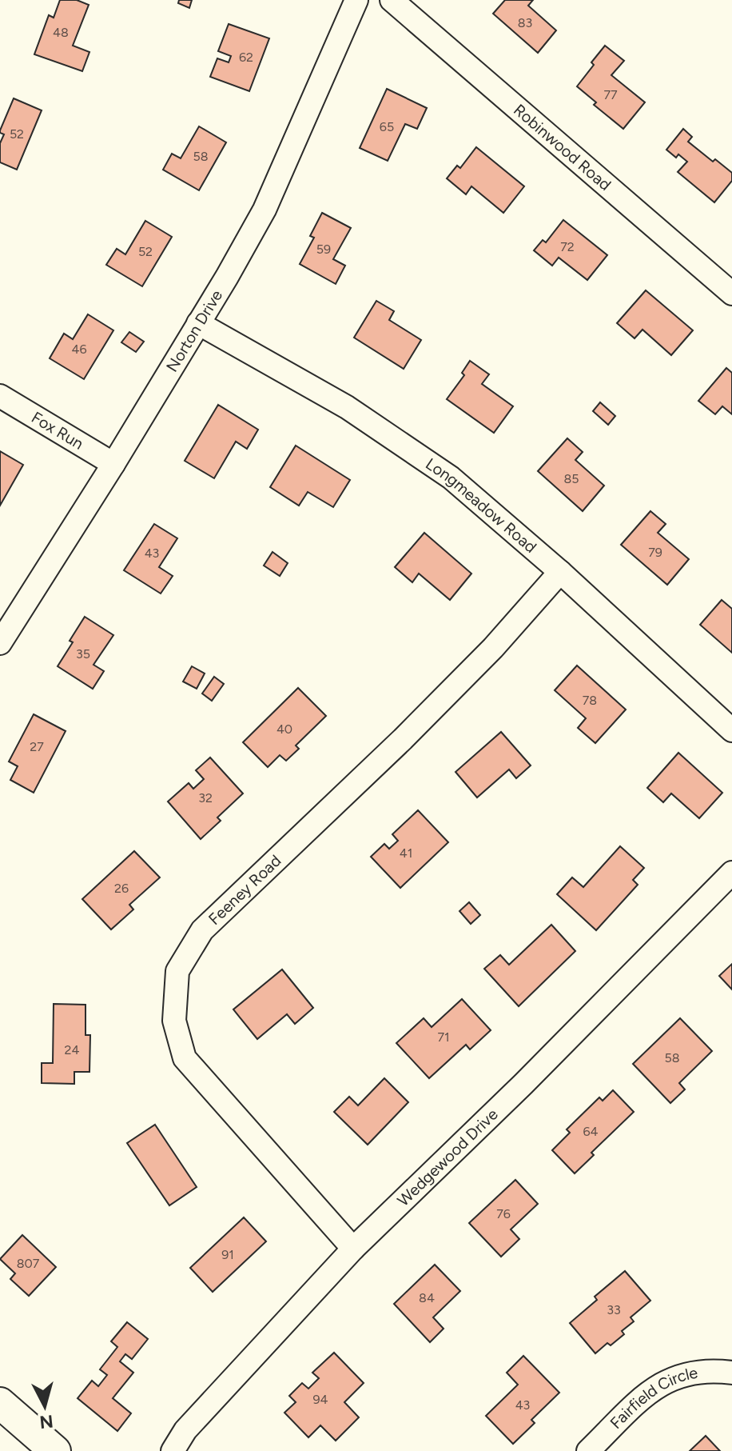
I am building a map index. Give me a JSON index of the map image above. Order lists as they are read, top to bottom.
{
  "streets": {
    "street": [
      "Robinwood Road",
      "Norton Drive",
      "Fox Run",
      "Longmeadow Road",
      "Feeney Road",
      "Wedgewood Drive",
      "Fairfield Circle"
    ]
  },
  "crossings": [
    ["Norton Drive", "Fox Run"],
    ["Norton Drive", "Longmeadow Road"],
    ["Longmeadow Road", "Feeney Road"],
    ["Feeney Road", "Wedgewood Drive"]
  ],
  "house_numbers": [
    "83",
    "48",
    "62",
    "77",
    "65",
    "52",
    "58",
    "72",
    "59",
    "52",
    "46",
    "85",
    "79",
    "43",
    "35",
    "78",
    "40",
    "27",
    "32",
    "41",
    "26",
    "71",
    "24",
    "58",
    "64",
    "76",
    "91",
    "807",
    "84",
    "33",
    "94",
    "43"
  ],
  "north": "bottom"
}
